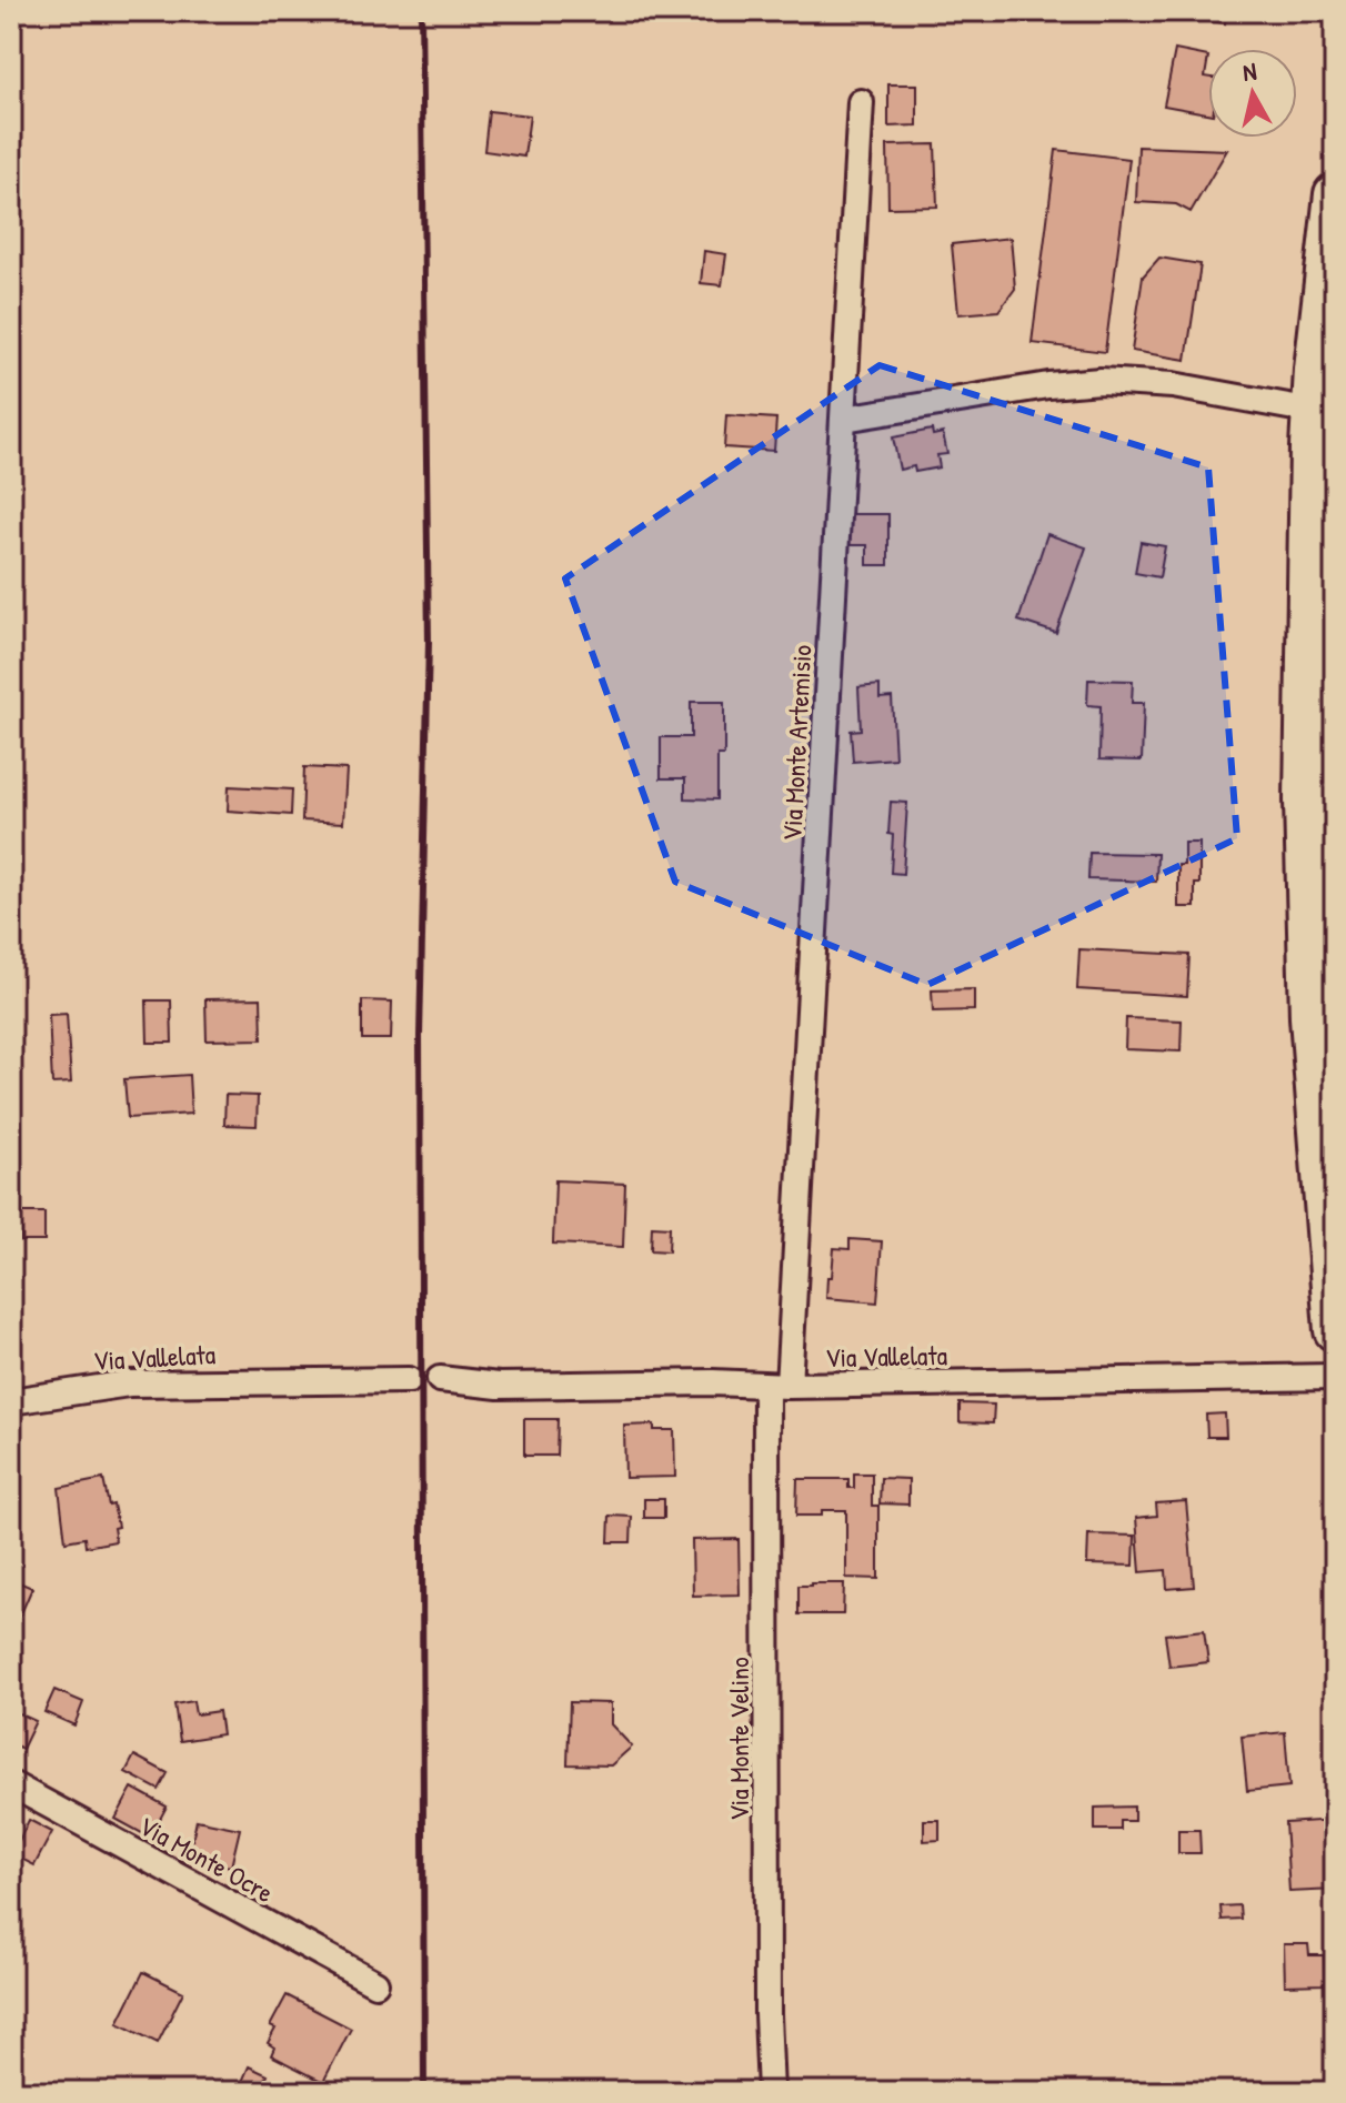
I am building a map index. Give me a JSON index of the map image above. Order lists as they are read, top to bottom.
{
  "streets": {
    "street": [
      "Via Monte Artemisio",
      "Via Vallelata",
      "Via Monte Velino",
      "Via Monte Ocre"
    ]
  },
  "crossings": [
    ["Via Monte Artemisio", "Via Vallelata"],
    ["Via Monte Artemisio", "Via Monte Velino"],
    ["Via Vallelata", "Via Monte Velino"]
  ],
  "north": "top"
}
